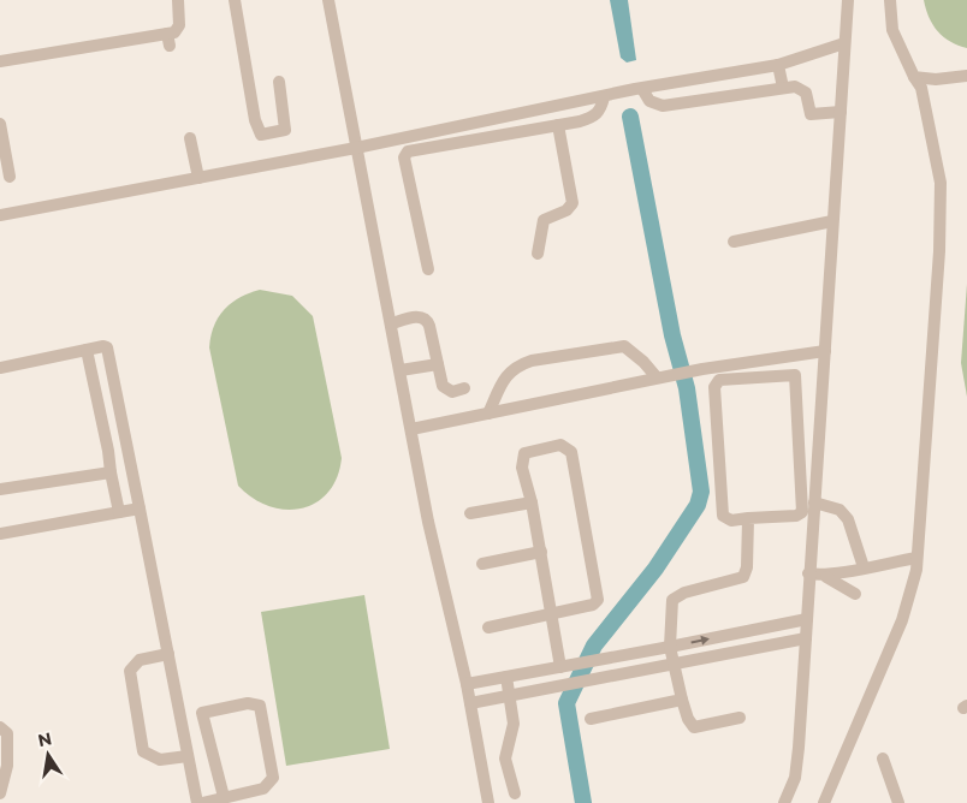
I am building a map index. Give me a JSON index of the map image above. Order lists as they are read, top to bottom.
{
  "north": "top"
}
